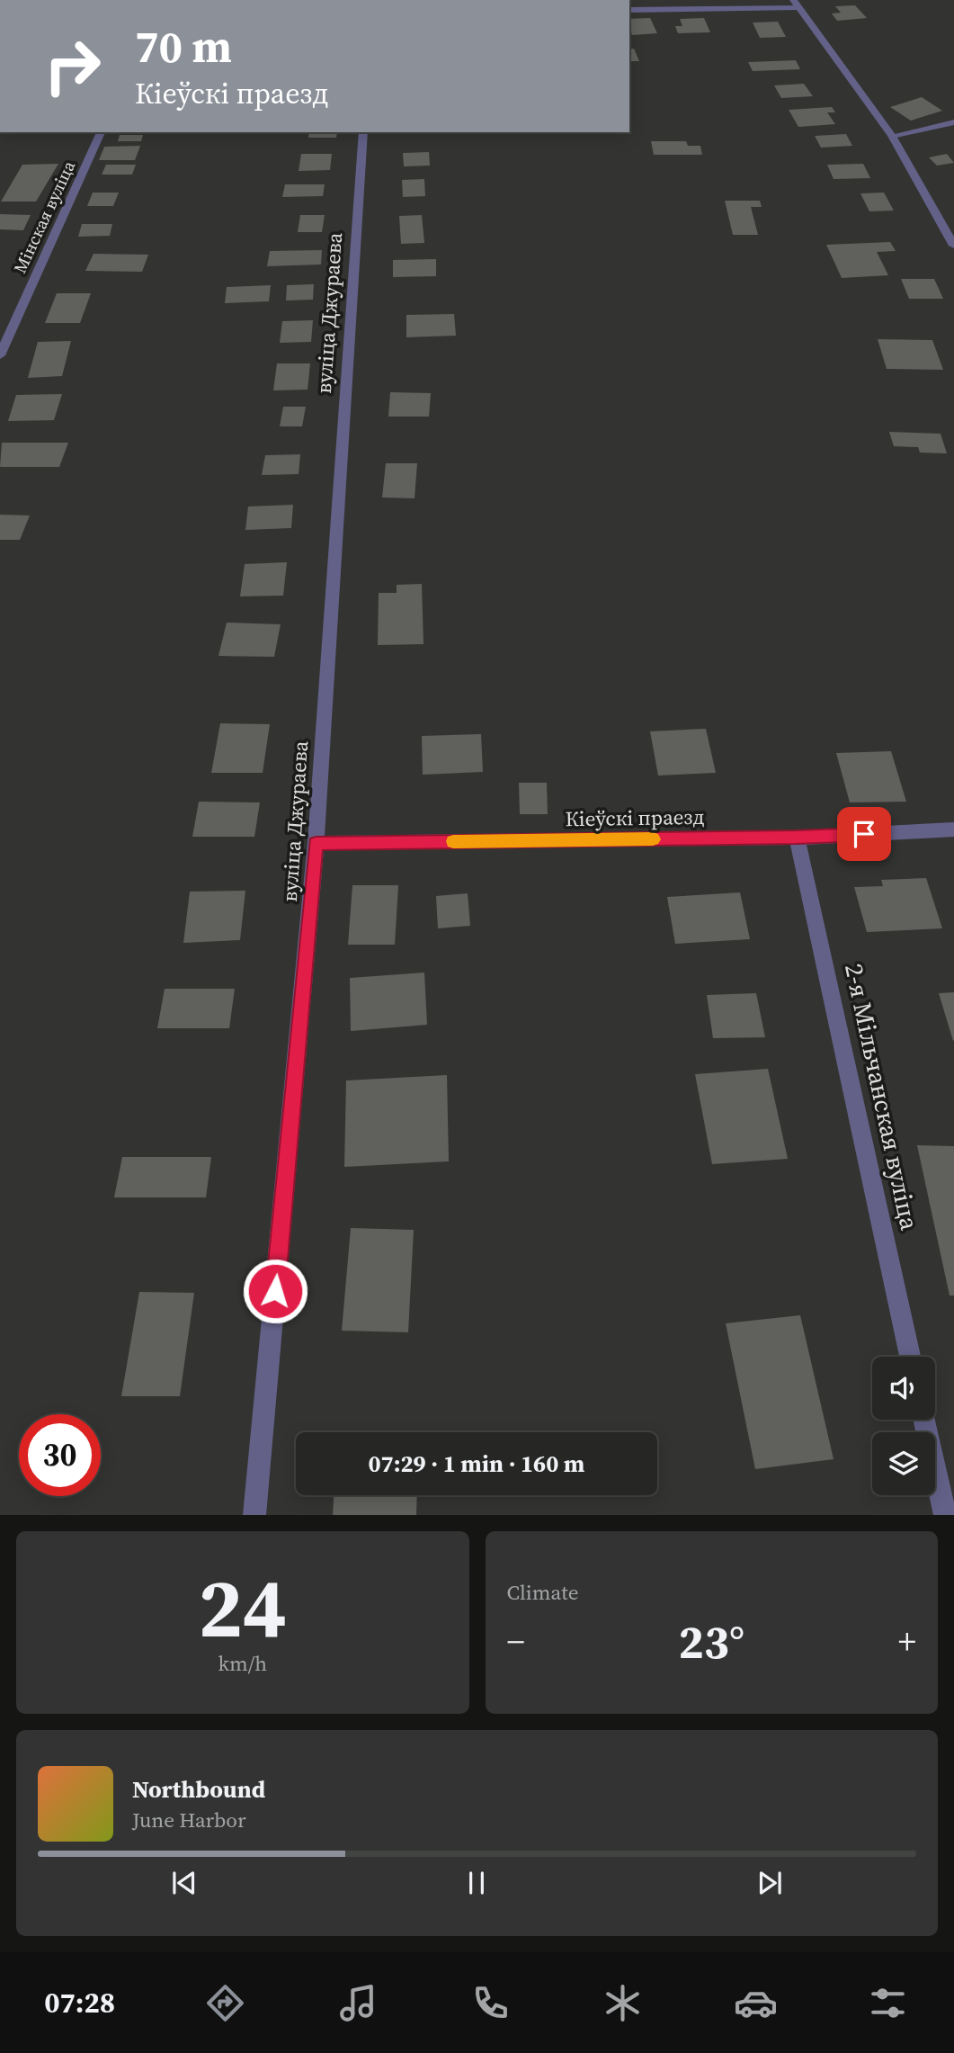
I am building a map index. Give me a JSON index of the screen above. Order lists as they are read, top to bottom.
{
  "streets": {
    "street": [
      "Мінская вуліца",
      "вуліца Джураева",
      "Кіеўскі праезд",
      "2-я Мільчанская вуліца"
    ]
  },
  "crossings": [
    ["вуліца Джураева", "Кіеўскі праезд"],
    ["Кіеўскі праезд", "2-я Мільчанская вуліца"]
  ],
  "page": {
    "turn": ["70 m", "Кіеўскі праезд"],
    "limit": "30",
    "trip": "07:29 · 1 min · 160 m",
    "tile": [
      ["24", "km/h"],
      "Climate"
    ],
    "heat": ["−", "23°", "+"],
    "song": ["Northbound", "June Harbor"],
    "tabs": "07:28"
  }
}
